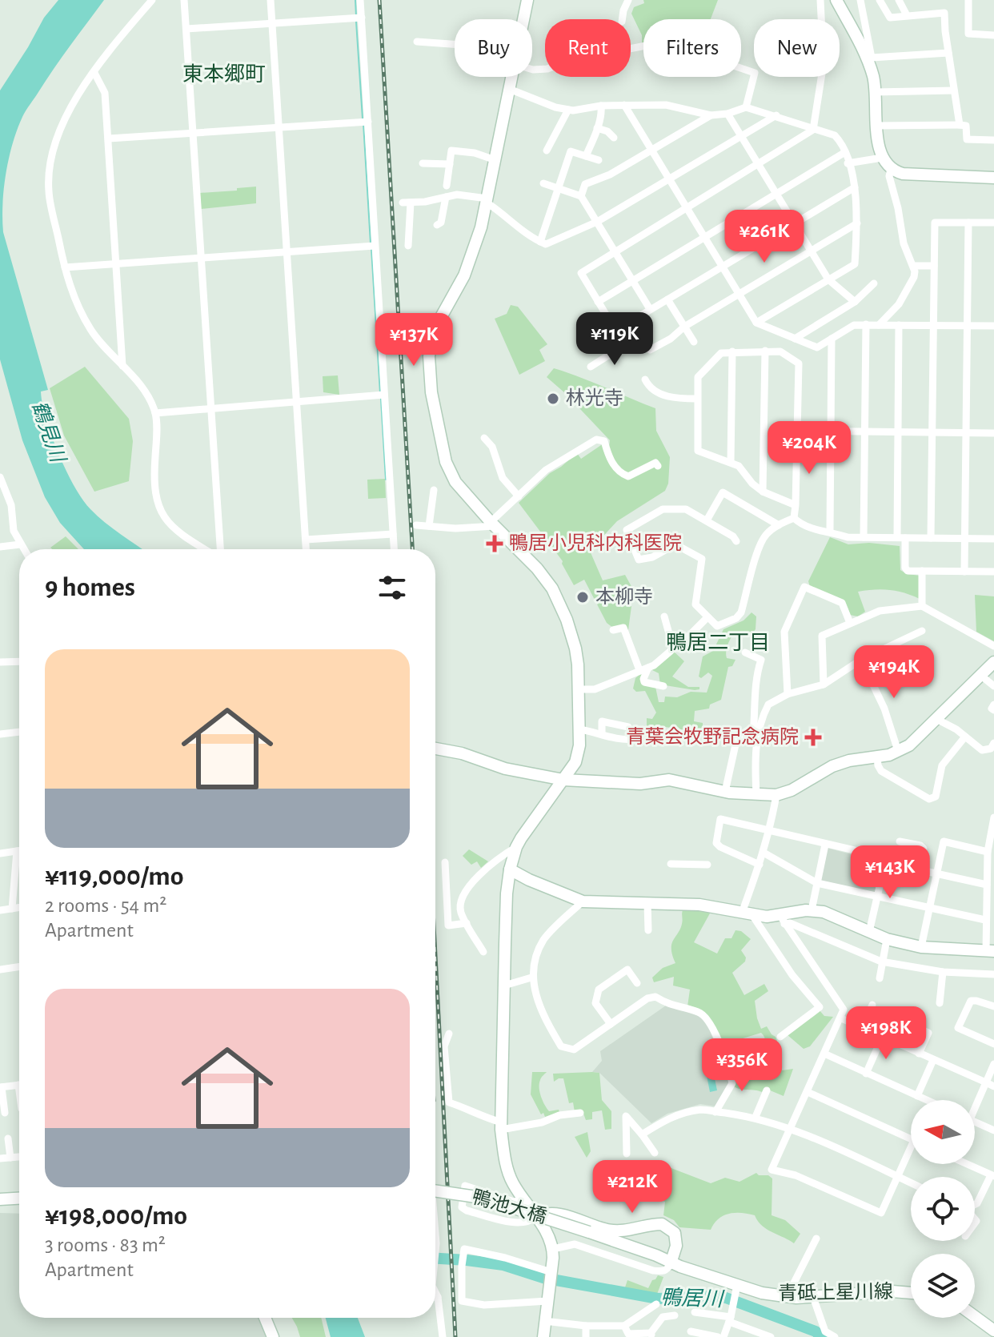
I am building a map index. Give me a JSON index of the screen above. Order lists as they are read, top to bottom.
{
  "streets": {
    "street": ["鴨池大橋", "青砥上星川線"]
  },
  "crossings": [
    ["鴨池大橋", "青砥上星川線"]
  ],
  "districts": ["東本郷町", "鴨居二丁目"],
  "water": ["鶴見川", "鴨居川"],
  "places": {
    "other": ["林光寺", "本柳寺"],
    "health": ["鴨居小児科内科医院", "青葉会牧野記念病院"]
  },
  "north": "left",
  "page": {
    "chip": [
      "Buy",
      "Rent",
      "Filters",
      "New"
    ],
    "price": [
      "¥261K",
      "¥119K",
      "¥137K",
      "¥204K",
      "¥194K",
      "¥143K",
      "¥198K",
      "¥356K",
      "¥212K"
    ],
    "heading": "9 homes",
    "list": [
      {
        "name": "¥119,000/mo",
        "note": "2 rooms · 54 m² · Apartment"
      },
      {
        "name": "¥198,000/mo",
        "note": "3 rooms · 83 m² · Apartment"
      }
    ]
  }
}
